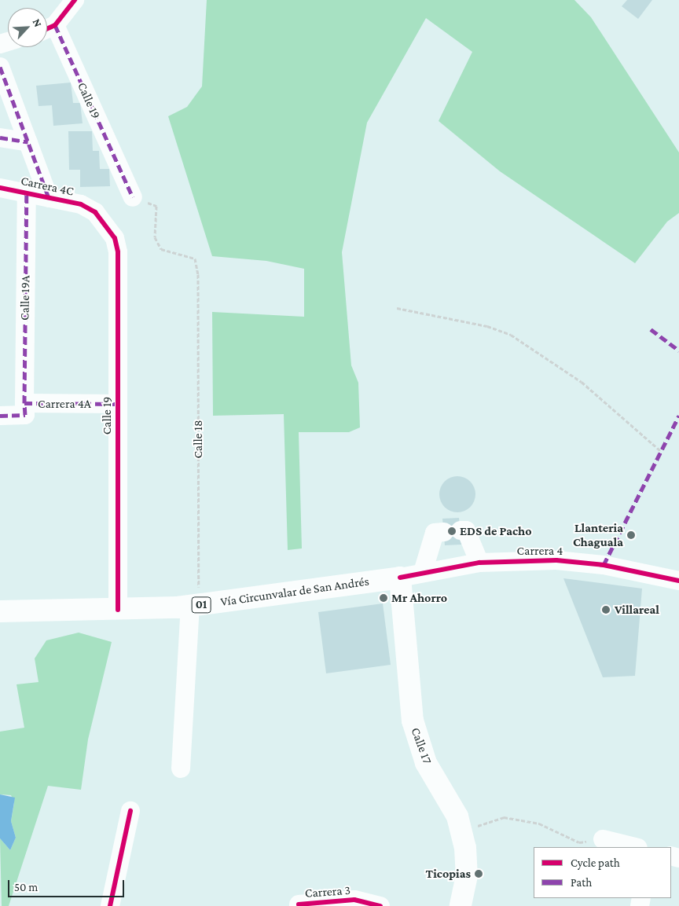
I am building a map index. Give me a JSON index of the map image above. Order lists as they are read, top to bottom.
{
  "streets": {
    "highway": ["Vía Circunvalar de San Andrés", "01", "Calle 17"],
    "street": [
      "Calle 19",
      "Carrera 4C",
      "Calle 19A",
      "Carrera 4A",
      "Carrera 4",
      "Carrera 3"
    ],
    "path": ["Calle 18"]
  },
  "crossings": [
    ["Calle 19", "Carrera 4C"],
    ["Calle 19", "Carrera 4A"],
    ["Calle 19", "Calle 18"],
    ["Calle 19", "Vía Circunvalar de San Andrés"],
    ["Carrera 4C", "Calle 19A"],
    ["Calle 19A", "Carrera 4A"],
    ["Calle 18", "Vía Circunvalar de San Andrés"],
    ["Carrera 4", "Vía Circunvalar de San Andrés"],
    ["Carrera 4", "Calle 17"],
    ["Vía Circunvalar de San Andrés", "Calle 17"]
  ],
  "places": [
    "EDS de Pacho",
    "Llanteria Chaguala",
    "Mr Ahorro",
    "Villareal",
    "Ticopias"
  ],
  "legend": ["Cycle path", "Path"],
  "scale_bar": "50 m",
  "north": "top right"
}
